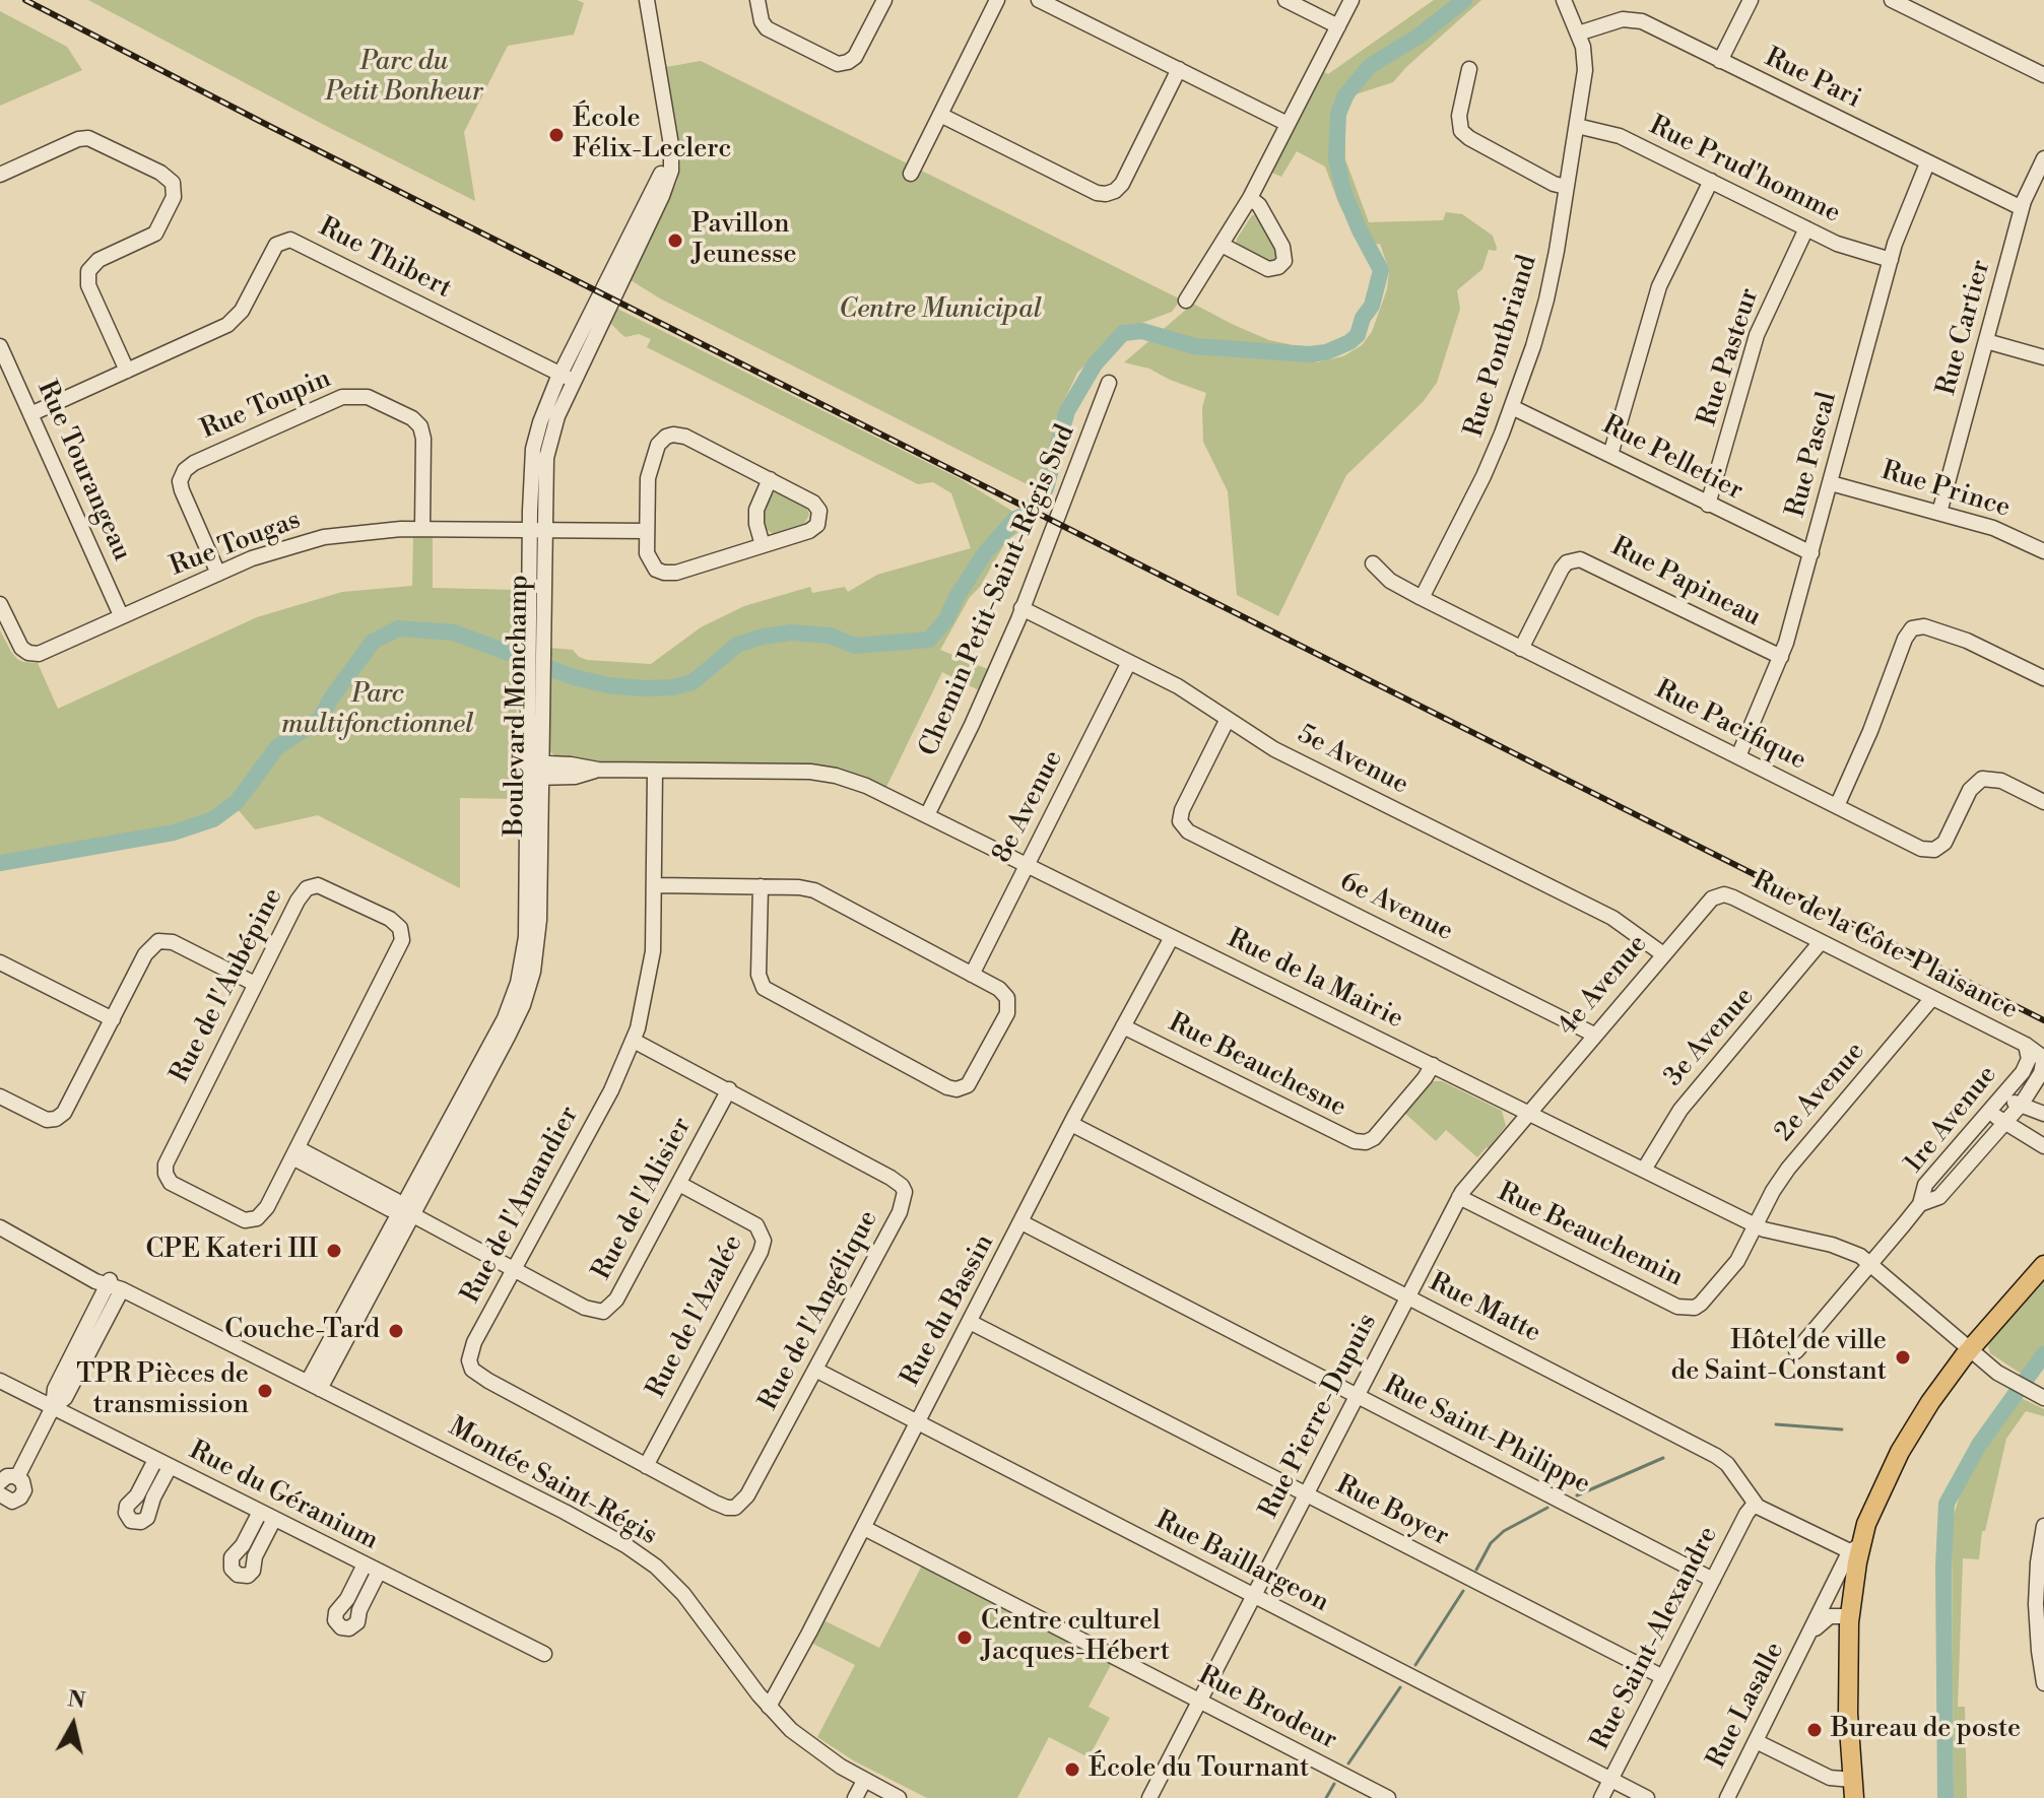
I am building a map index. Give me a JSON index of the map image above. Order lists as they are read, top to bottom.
{
  "streets": {
    "street": [
      "Rue Pari",
      "Rue Prud'homme",
      "Rue Thibert",
      "Rue Cartier",
      "Rue Pontbriand",
      "Rue Pasteur",
      "Rue Toupin",
      "Rue Pascal",
      "Rue Pelletier",
      "Rue Tourangeau",
      "Rue Prince",
      "Rue Tougas",
      "Rue Papineau",
      "Chemin Petit-Saint-Régis Sud",
      "Boulevard Monchamp",
      "Rue Pacifique",
      "5e Avenue",
      "8e Avenue",
      "6e Avenue",
      "Rue de la Côte-Plaisance",
      "Rue de la Mairie",
      "Rue de l'Aubépine",
      "4e Avenue",
      "3e Avenue",
      "Rue Beauchesne",
      "2e Avenue",
      "1re Avenue",
      "Rue de l'Alisier",
      "Rue de l'Amandier",
      "Rue Beauchemin",
      "Rue Matte",
      "Rue de l'Angélique",
      "Rue du Bassin",
      "Rue de l'Azalée",
      "Rue Pierre-Dupuis",
      "Rue Saint-Philippe",
      "Montée Saint-Régis",
      "Rue du Géranium",
      "Rue Boyer",
      "Rue Baillargeon",
      "Rue Saint-Alexandre",
      "Rue Lasalle",
      "Rue Brodeur"
    ]
  },
  "crossings": [
    ["Rue Pari", "Rue Cartier"],
    ["Rue Pari", "Rue Pontbriand"],
    ["Rue Pari", "Rue Pascal"],
    ["Rue Prud'homme", "Rue Pontbriand"],
    ["Rue Prud'homme", "Rue Pasteur"],
    ["Rue Prud'homme", "Rue Pascal"],
    ["Rue Thibert", "Rue Tourangeau"],
    ["Rue Thibert", "Boulevard Monchamp"],
    ["Rue Cartier", "Rue Prince"],
    ["Rue Pontbriand", "Rue Pelletier"],
    ["Rue Pontbriand", "Rue Pacifique"],
    ["Rue Pasteur", "Rue Pelletier"],
    ["Rue Toupin", "Rue Tougas"],
    ["Rue Pascal", "Rue Pelletier"],
    ["Rue Pascal", "Rue Prince"],
    ["Rue Pascal", "Rue Papineau"],
    ["Rue Pascal", "Rue Pacifique"],
    ["Rue Tourangeau", "Rue Tougas"],
    ["Rue Tougas", "Boulevard Monchamp"],
    ["Rue Papineau", "Rue Pacifique"],
    ["Chemin Petit-Saint-Régis Sud", "5e Avenue"],
    ["Chemin Petit-Saint-Régis Sud", "Rue de la Mairie"],
    ["Boulevard Monchamp", "Rue de la Mairie"],
    ["Boulevard Monchamp", "Rue de l'Alisier"],
    ["Boulevard Monchamp", "Montée Saint-Régis"],
    ["5e Avenue", "8e Avenue"],
    ["5e Avenue", "6e Avenue"],
    ["5e Avenue", "4e Avenue"],
    ["8e Avenue", "Rue de la Mairie"],
    ["6e Avenue", "4e Avenue"],
    ["Rue de la Côte-Plaisance", "4e Avenue"],
    ["Rue de la Côte-Plaisance", "3e Avenue"],
    ["Rue de la Côte-Plaisance", "2e Avenue"],
    ["Rue de la Côte-Plaisance", "1re Avenue"],
    ["Rue de la Mairie", "4e Avenue"],
    ["Rue de la Mairie", "3e Avenue"],
    ["Rue de la Mairie", "Rue Beauchesne"],
    ["Rue de la Mairie", "2e Avenue"],
    ["Rue de la Mairie", "1re Avenue"],
    ["Rue de la Mairie", "Rue de l'Amandier"],
    ["Rue de la Mairie", "Rue Beauchemin"],
    ["Rue de la Mairie", "Rue du Bassin"],
    ["Rue de la Mairie", "Rue Pierre-Dupuis"],
    ["Rue de l'Aubépine", "Rue de l'Alisier"],
    ["4e Avenue", "Rue Pierre-Dupuis"],
    ["Rue Beauchesne", "Rue du Bassin"],
    ["2e Avenue", "Rue Beauchemin"],
    ["Rue de l'Alisier", "Rue de l'Amandier"],
    ["Rue de l'Alisier", "Rue de l'Angélique"],
    ["Rue de l'Alisier", "Rue de l'Azalée"],
    ["Rue de l'Amandier", "Rue de l'Angélique"],
    ["Rue de l'Amandier", "Rue de l'Azalée"],
    ["Rue Beauchemin", "Rue Pierre-Dupuis"],
    ["Rue Matte", "Rue du Bassin"],
    ["Rue Matte", "Rue Pierre-Dupuis"],
    ["Rue Matte", "Rue Saint-Alexandre"],
    ["Rue Matte", "Rue Lasalle"],
    ["Rue de l'Angélique", "Rue Baillargeon"],
    ["Rue du Bassin", "Rue Saint-Philippe"],
    ["Rue du Bassin", "Montée Saint-Régis"],
    ["Rue du Bassin", "Rue Boyer"],
    ["Rue du Bassin", "Rue Baillargeon"],
    ["Rue du Bassin", "Rue Brodeur"],
    ["Rue Pierre-Dupuis", "Rue Saint-Philippe"],
    ["Rue Pierre-Dupuis", "Rue Boyer"],
    ["Rue Pierre-Dupuis", "Rue Baillargeon"],
    ["Rue Pierre-Dupuis", "Rue Brodeur"],
    ["Rue Saint-Philippe", "Rue Saint-Alexandre"],
    ["Rue Boyer", "Rue Saint-Alexandre"],
    ["Rue Baillargeon", "Rue Saint-Alexandre"]
  ],
  "parks": ["Parc du Petit Bonheur", "Centre Municipal", "Parc multifonctionnel"],
  "places": [
    "École Félix-Leclerc",
    "Pavillon Jeunesse",
    "CPE Kateri III",
    "Couche-Tard",
    "Hôtel de ville de Saint-Constant",
    "TPR Pièces de transmission",
    "Centre culturel Jacques-Hébert",
    "Bureau de poste",
    "École du Tournant"
  ],
  "north": "top"
}
